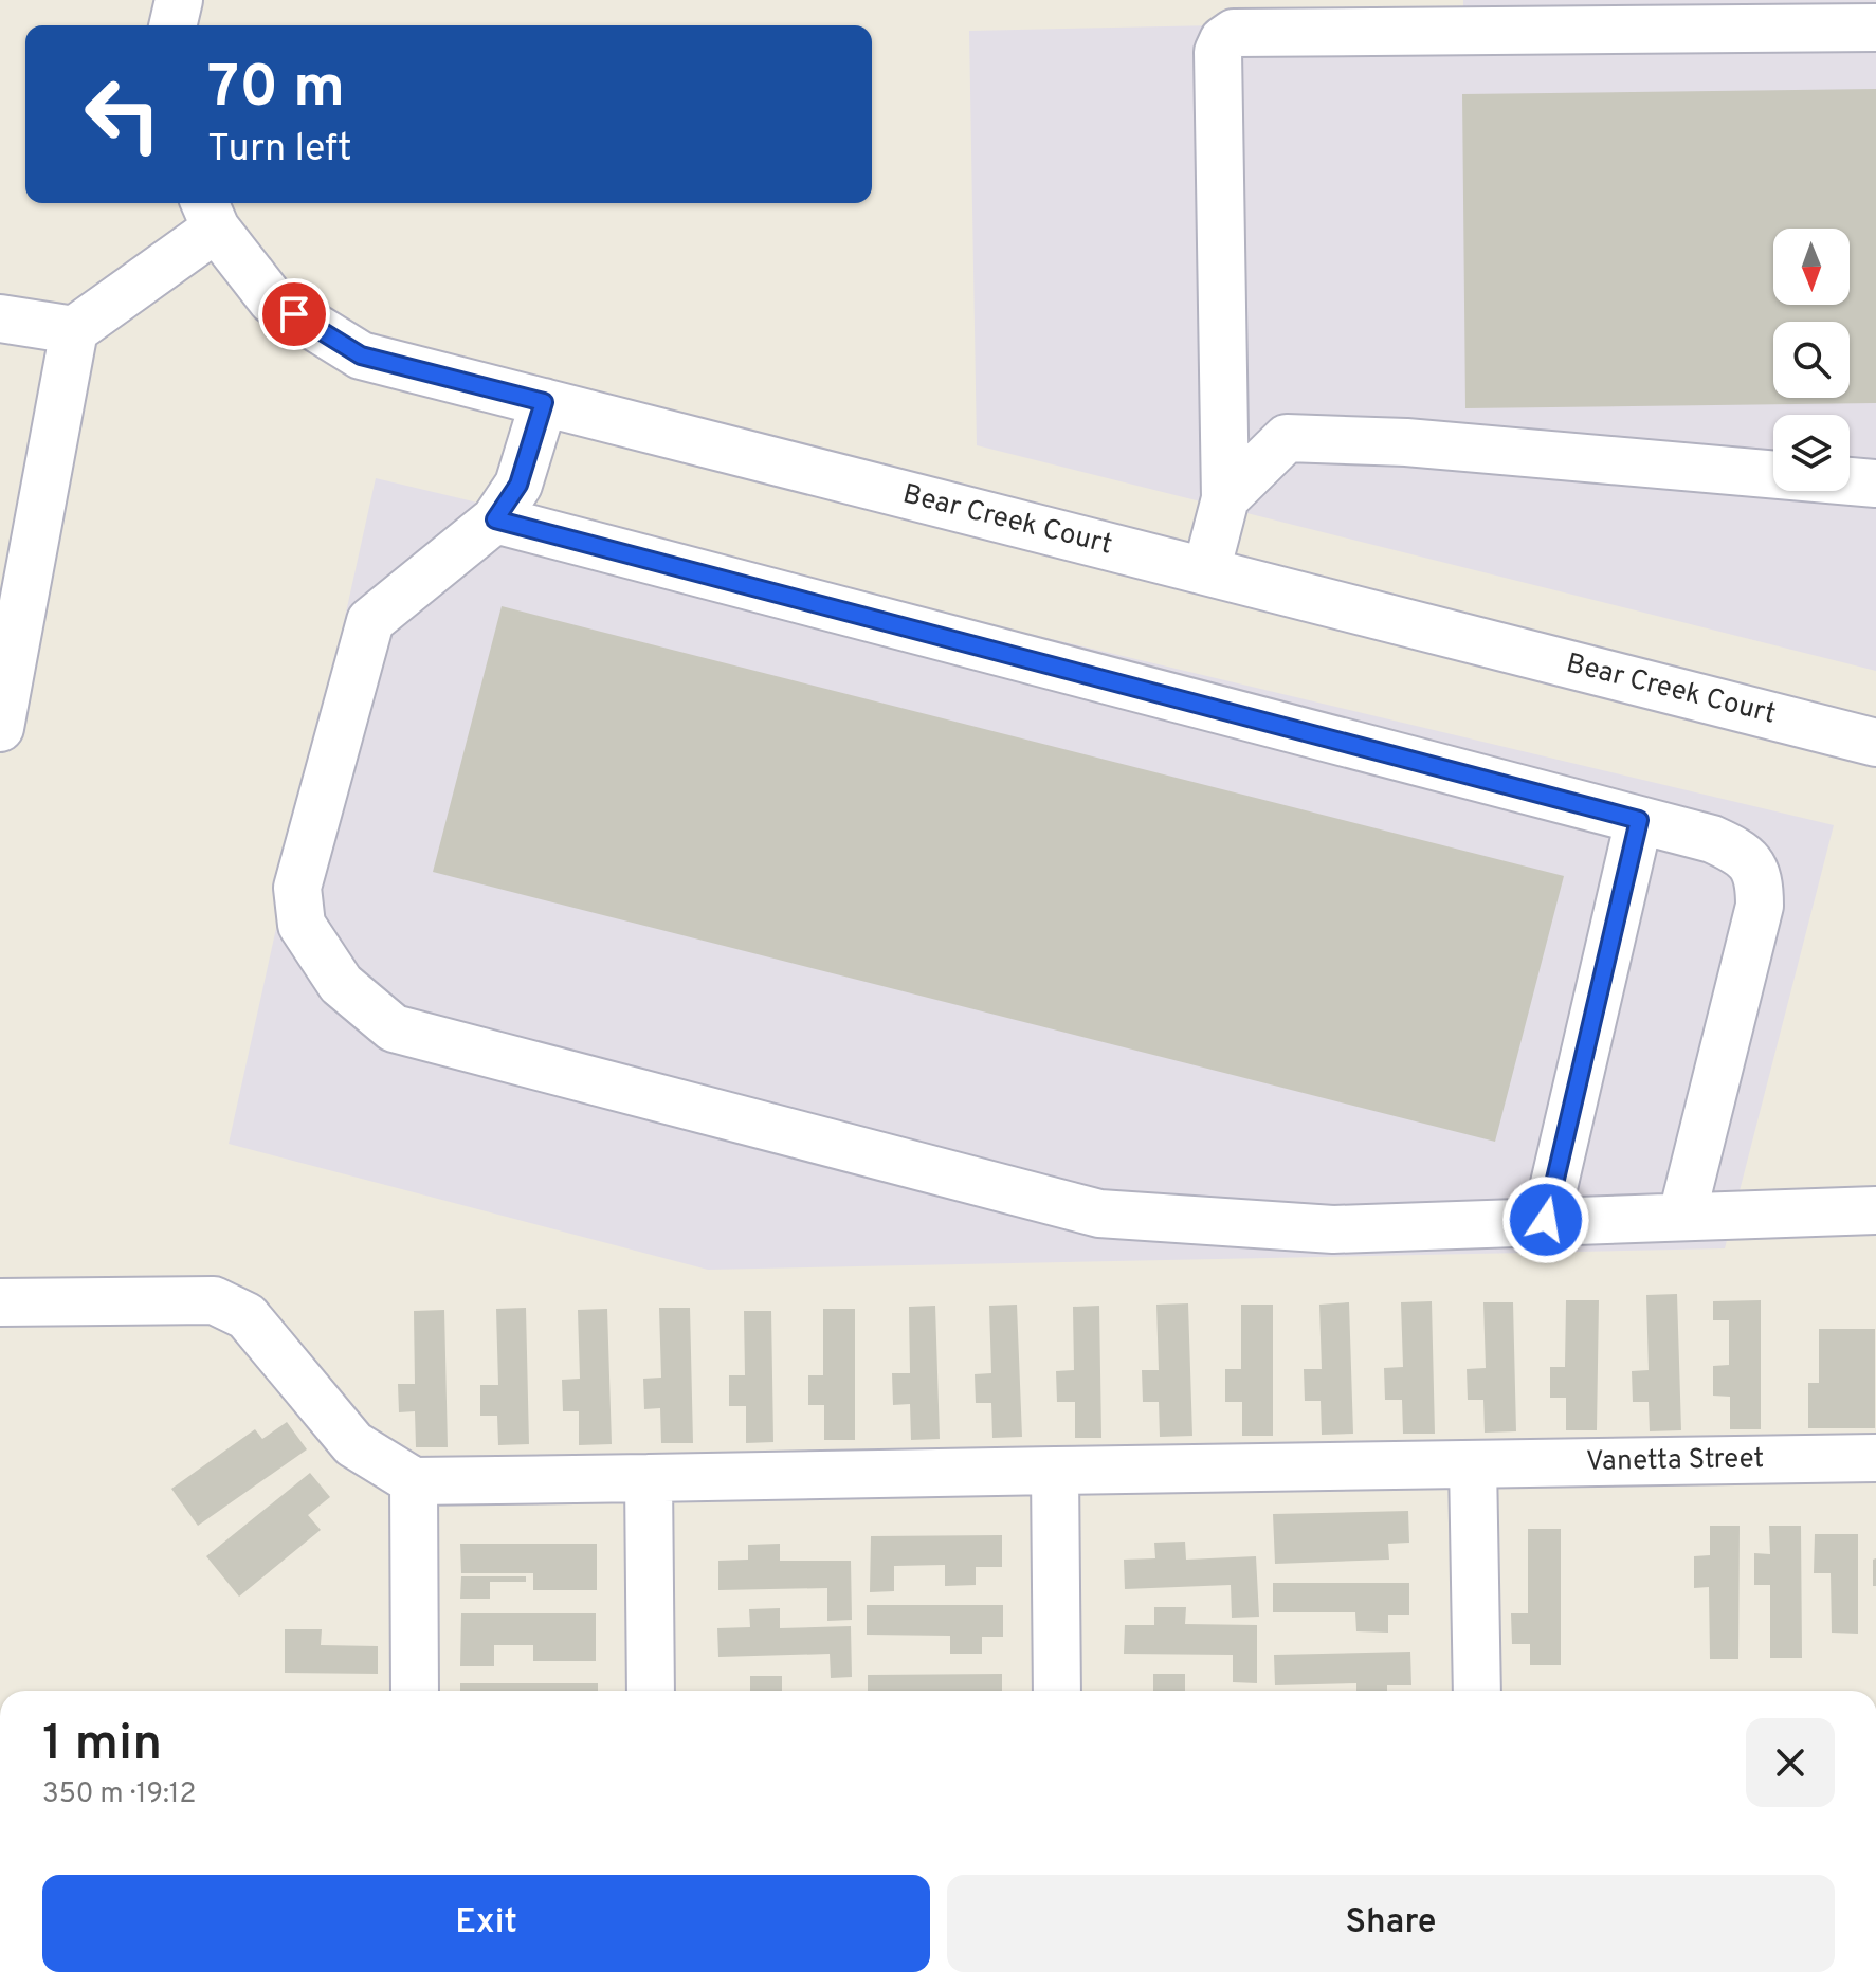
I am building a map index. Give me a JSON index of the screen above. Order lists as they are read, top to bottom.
{
  "streets": {
    "street": ["Bear Creek Court", "Vanetta Street"]
  },
  "north": "bottom",
  "page": {
    "turn": ["70 m", "Turn left"],
    "heading": ["1 min", "350 m · 19:12"],
    "buttons": ["Exit", "Share"]
  }
}
